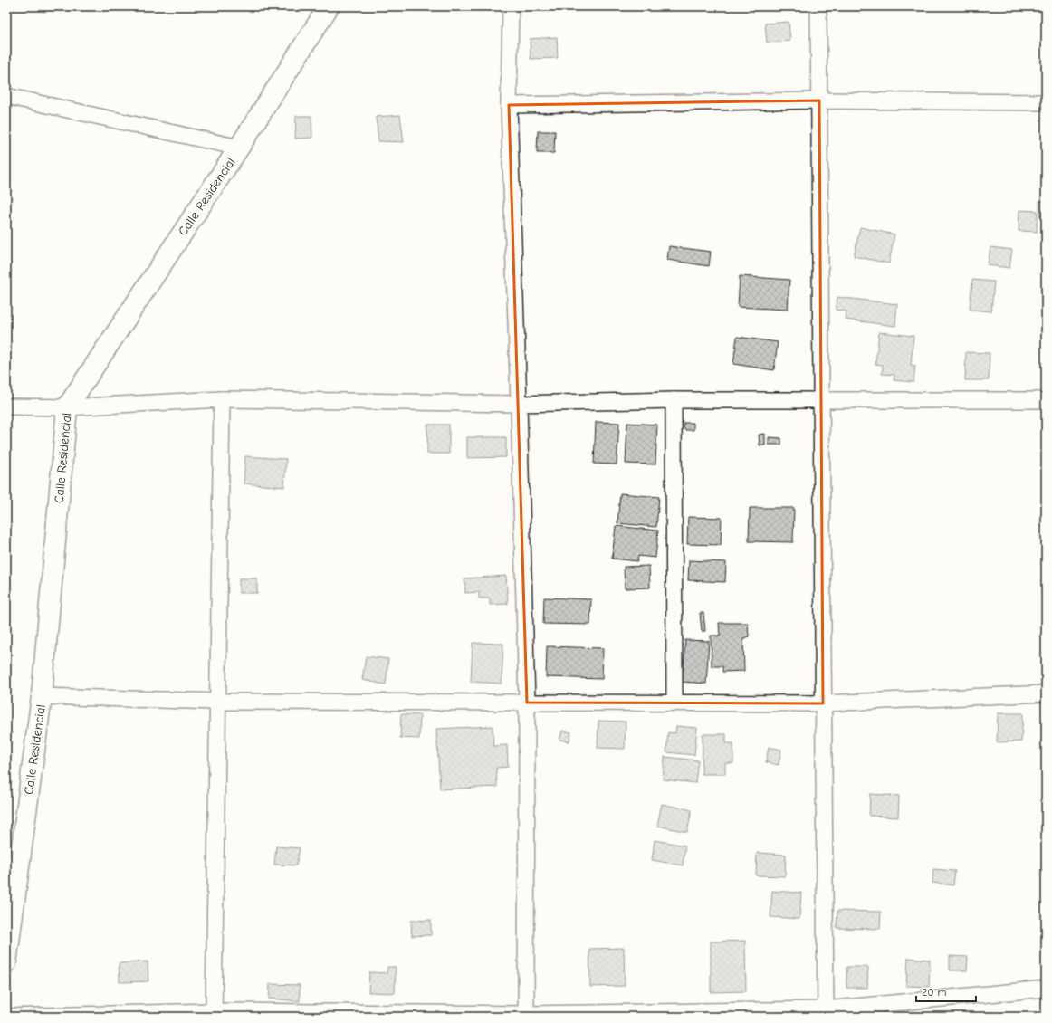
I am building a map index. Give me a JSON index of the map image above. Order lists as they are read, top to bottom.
{
  "streets": {
    "main road": ["Calle Residencial"]
  },
  "scale_bar": "20 m"
}
